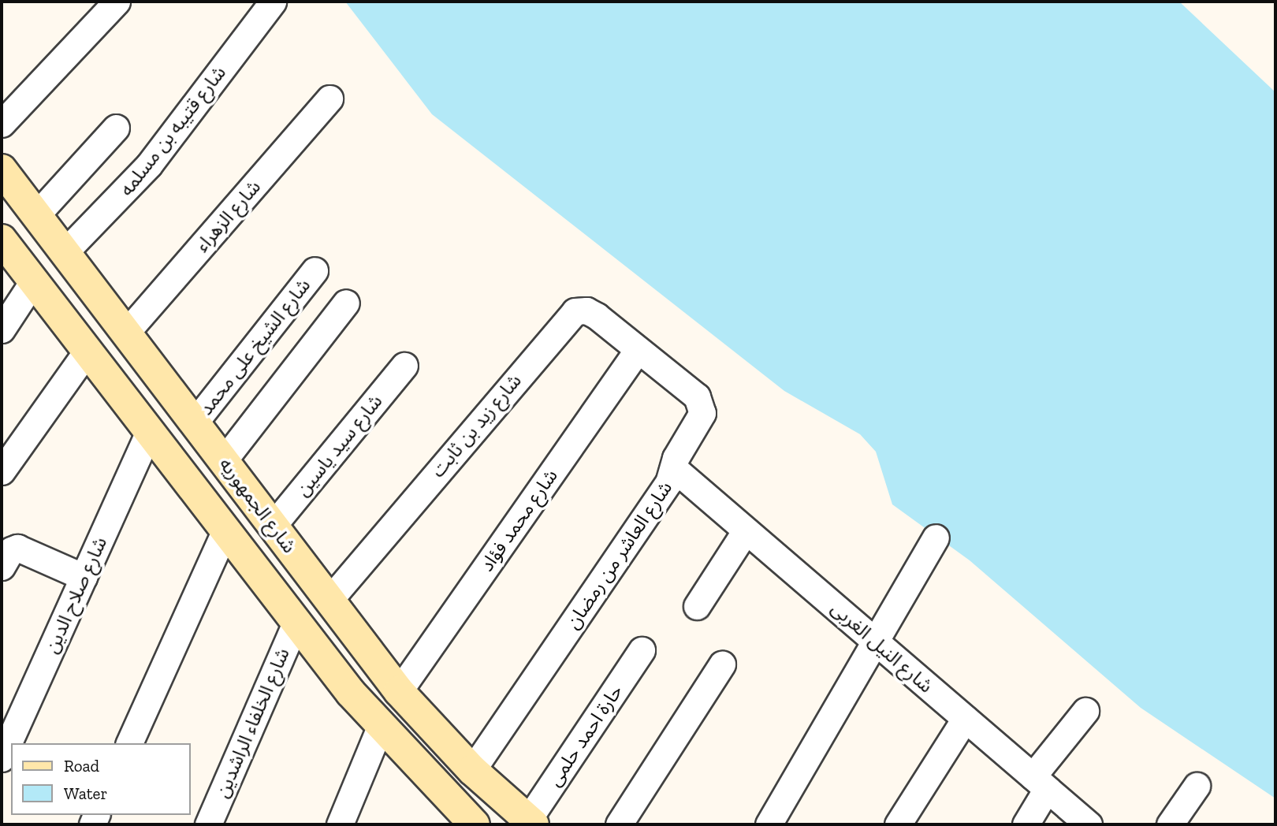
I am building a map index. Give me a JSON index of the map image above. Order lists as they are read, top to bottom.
{
  "streets": {
    "street": [
      "شارع قتيبه بن مسلمه",
      "شارع الزهراء",
      "شارع الشيخ على محمد",
      "شارع زيد بن ثابت",
      "شارع سيد ياسين",
      "شارع الجمهوريه",
      "شارع محمد فؤاد",
      "شارع العاشر من رمضان",
      "شارع صلاح الدين",
      "شارع النيل الغربى",
      "شارع الخلفاء الراشدين",
      "حارة احمد حلمى"
    ]
  },
  "crossings": [
    ["شارع قتيبه بن مسلمه", "شارع الجمهوريه"],
    ["شارع الزهراء", "شارع الجمهوريه"],
    ["شارع الشيخ على محمد", "شارع الجمهوريه"],
    ["شارع زيد بن ثابت", "شارع الجمهوريه"],
    ["شارع زيد بن ثابت", "شارع محمد فؤاد"],
    ["شارع زيد بن ثابت", "شارع العاشر من رمضان"],
    ["شارع سيد ياسين", "شارع الجمهوريه"],
    ["شارع الجمهوريه", "شارع محمد فؤاد"],
    ["شارع الجمهوريه", "شارع العاشر من رمضان"],
    ["شارع الجمهوريه", "شارع صلاح الدين"],
    ["شارع الجمهوريه", "شارع الخلفاء الراشدين"],
    ["شارع الجمهوريه", "حارة احمد حلمى"],
    ["شارع محمد فؤاد", "شارع العاشر من رمضان"],
    ["شارع العاشر من رمضان", "شارع النيل الغربى"]
  ],
  "legend": ["Road", "Water"]
}
